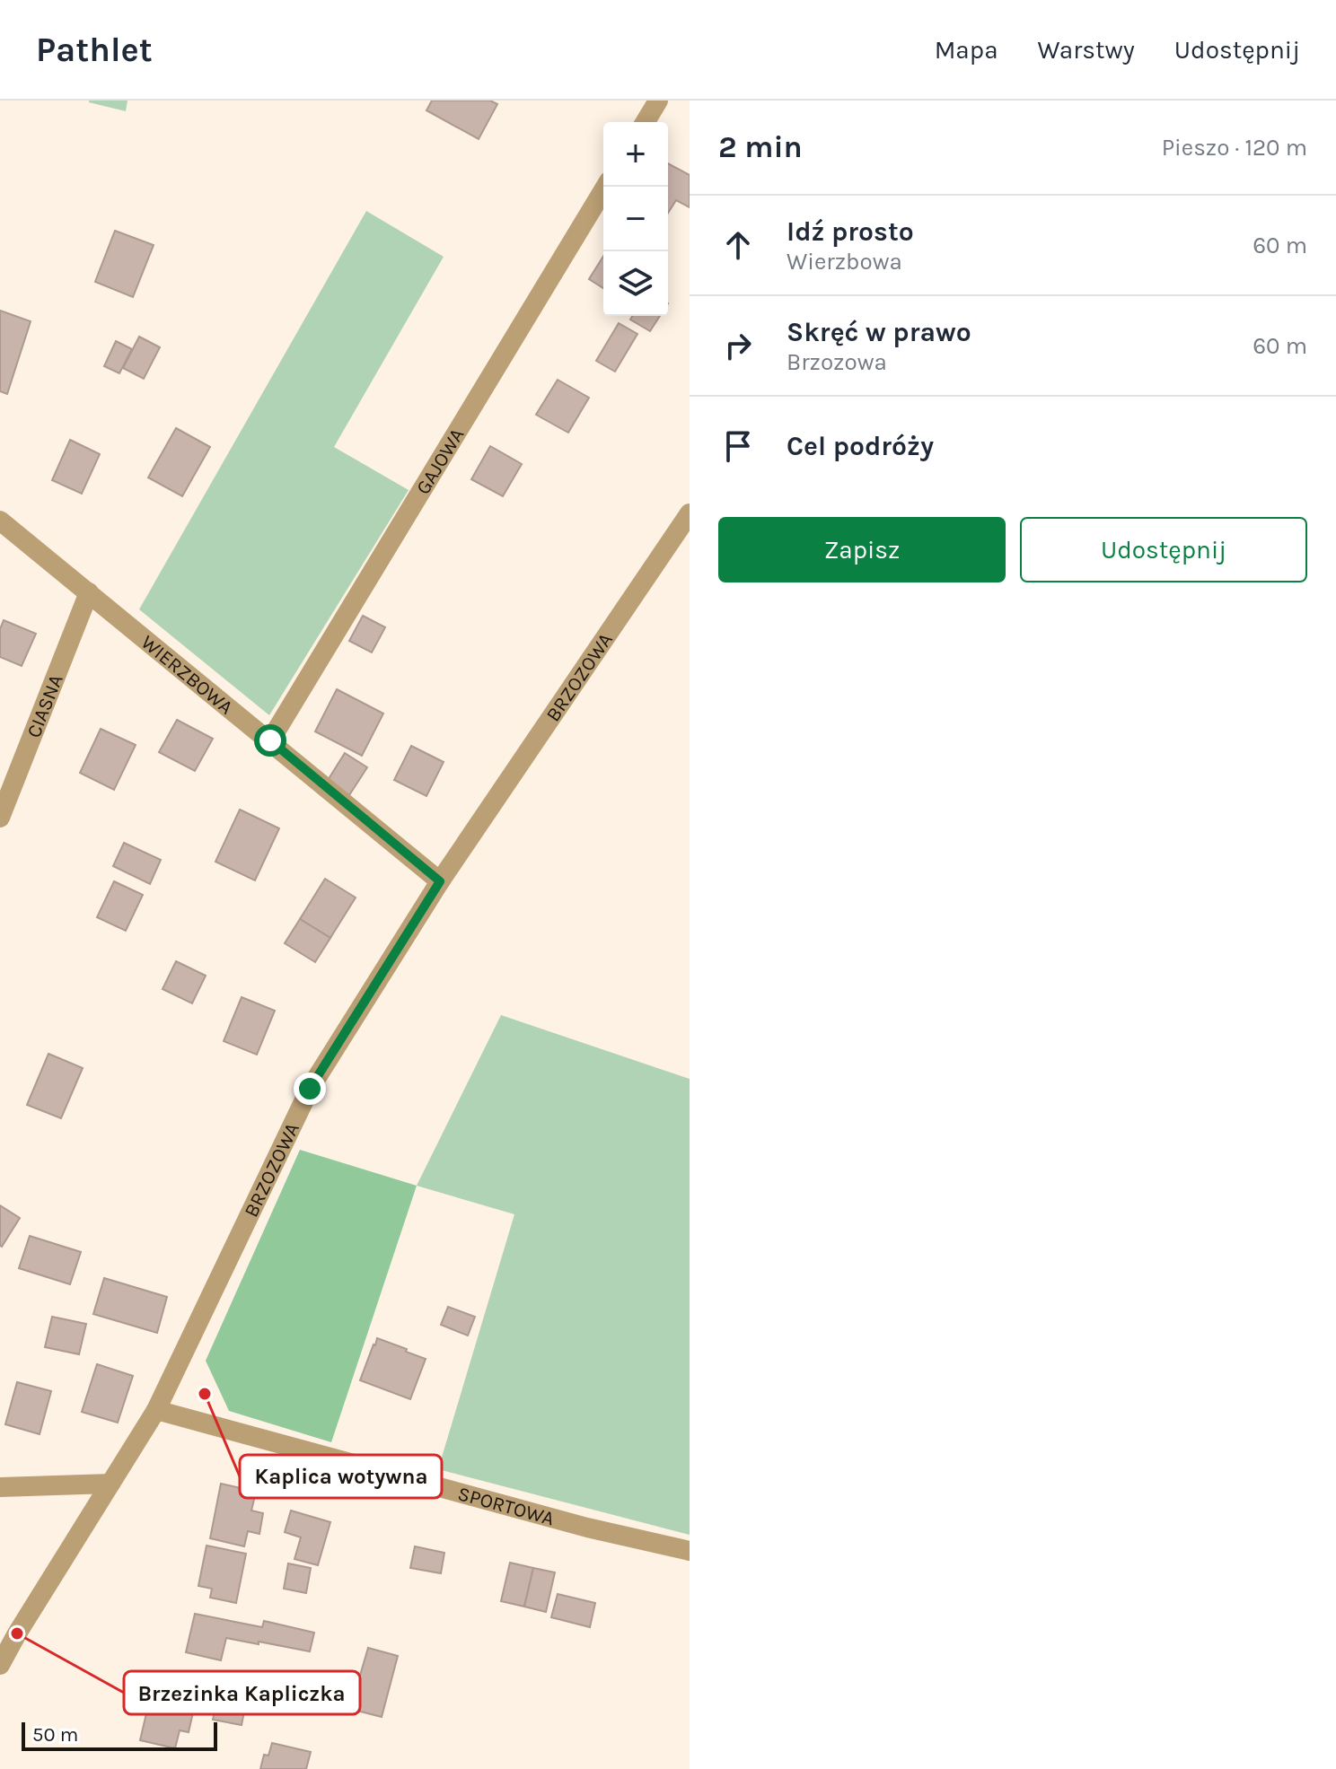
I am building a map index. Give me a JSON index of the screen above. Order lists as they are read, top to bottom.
{
  "streets": {
    "street": [
      "GAJOWA",
      "WIERZBOWA",
      "BRZOZOWA",
      "CIASNA",
      "SPORTOWA"
    ]
  },
  "crossings": [
    ["GAJOWA", "WIERZBOWA"],
    ["WIERZBOWA", "BRZOZOWA"],
    ["WIERZBOWA", "CIASNA"],
    ["BRZOZOWA", "SPORTOWA"]
  ],
  "places": ["Kaplica wotywna", "Brzezinka Kapliczka"],
  "scale_bar": "50 m",
  "page": {
    "header": "Pathlet",
    "nav": ["Mapa", "Warstwy", "Udostępnij"],
    "heading": ["2 min", "Pieszo · 120 m"],
    "map_buttons": ["+", "−"],
    "list": [
      ["Idź prosto", "Wierzbowa", "60 m"],
      ["Skręć w prawo", "Brzozowa", "60 m"],
      "Cel podróży"
    ],
    "buttons": ["Zapisz", "Udostępnij"],
    "scale": "50 m"
  }
}
